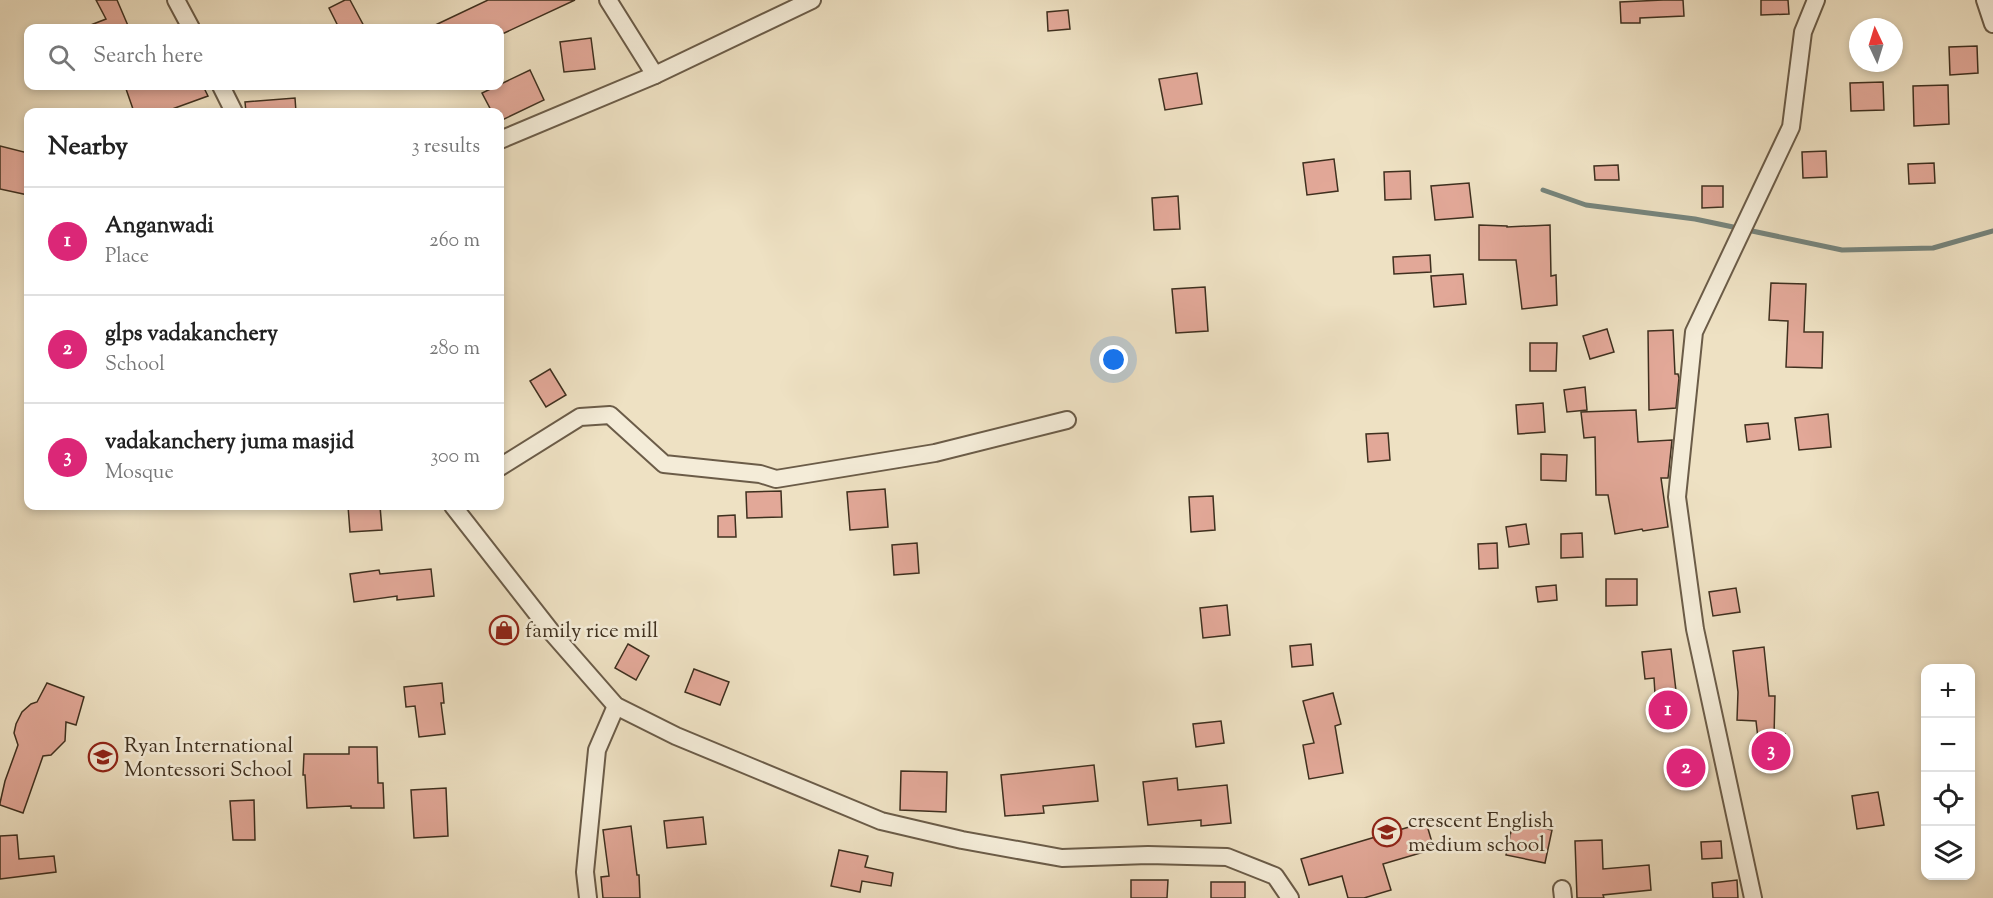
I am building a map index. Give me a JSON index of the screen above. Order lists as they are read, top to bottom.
{
  "places": {
    "shop": ["family rice mill"],
    "school or university": ["Ryan International Montessori School", "crescent English medium school"]
  },
  "north": "top",
  "page": {
    "search": "Search here",
    "heading": ["Nearby", "3 results"],
    "list": [
      {
        "mark": "1",
        "name": "Anganwadi",
        "note": "Place",
        "value": "260 m"
      },
      {
        "mark": "2",
        "name": "glps vadakanchery",
        "note": "School",
        "value": "280 m"
      },
      {
        "mark": "3",
        "name": "vadakanchery juma masjid",
        "note": "Mosque",
        "value": "300 m"
      }
    ],
    "map_buttons": ["+", "−"],
    "pins": ["1", "3", "2"]
  }
}
